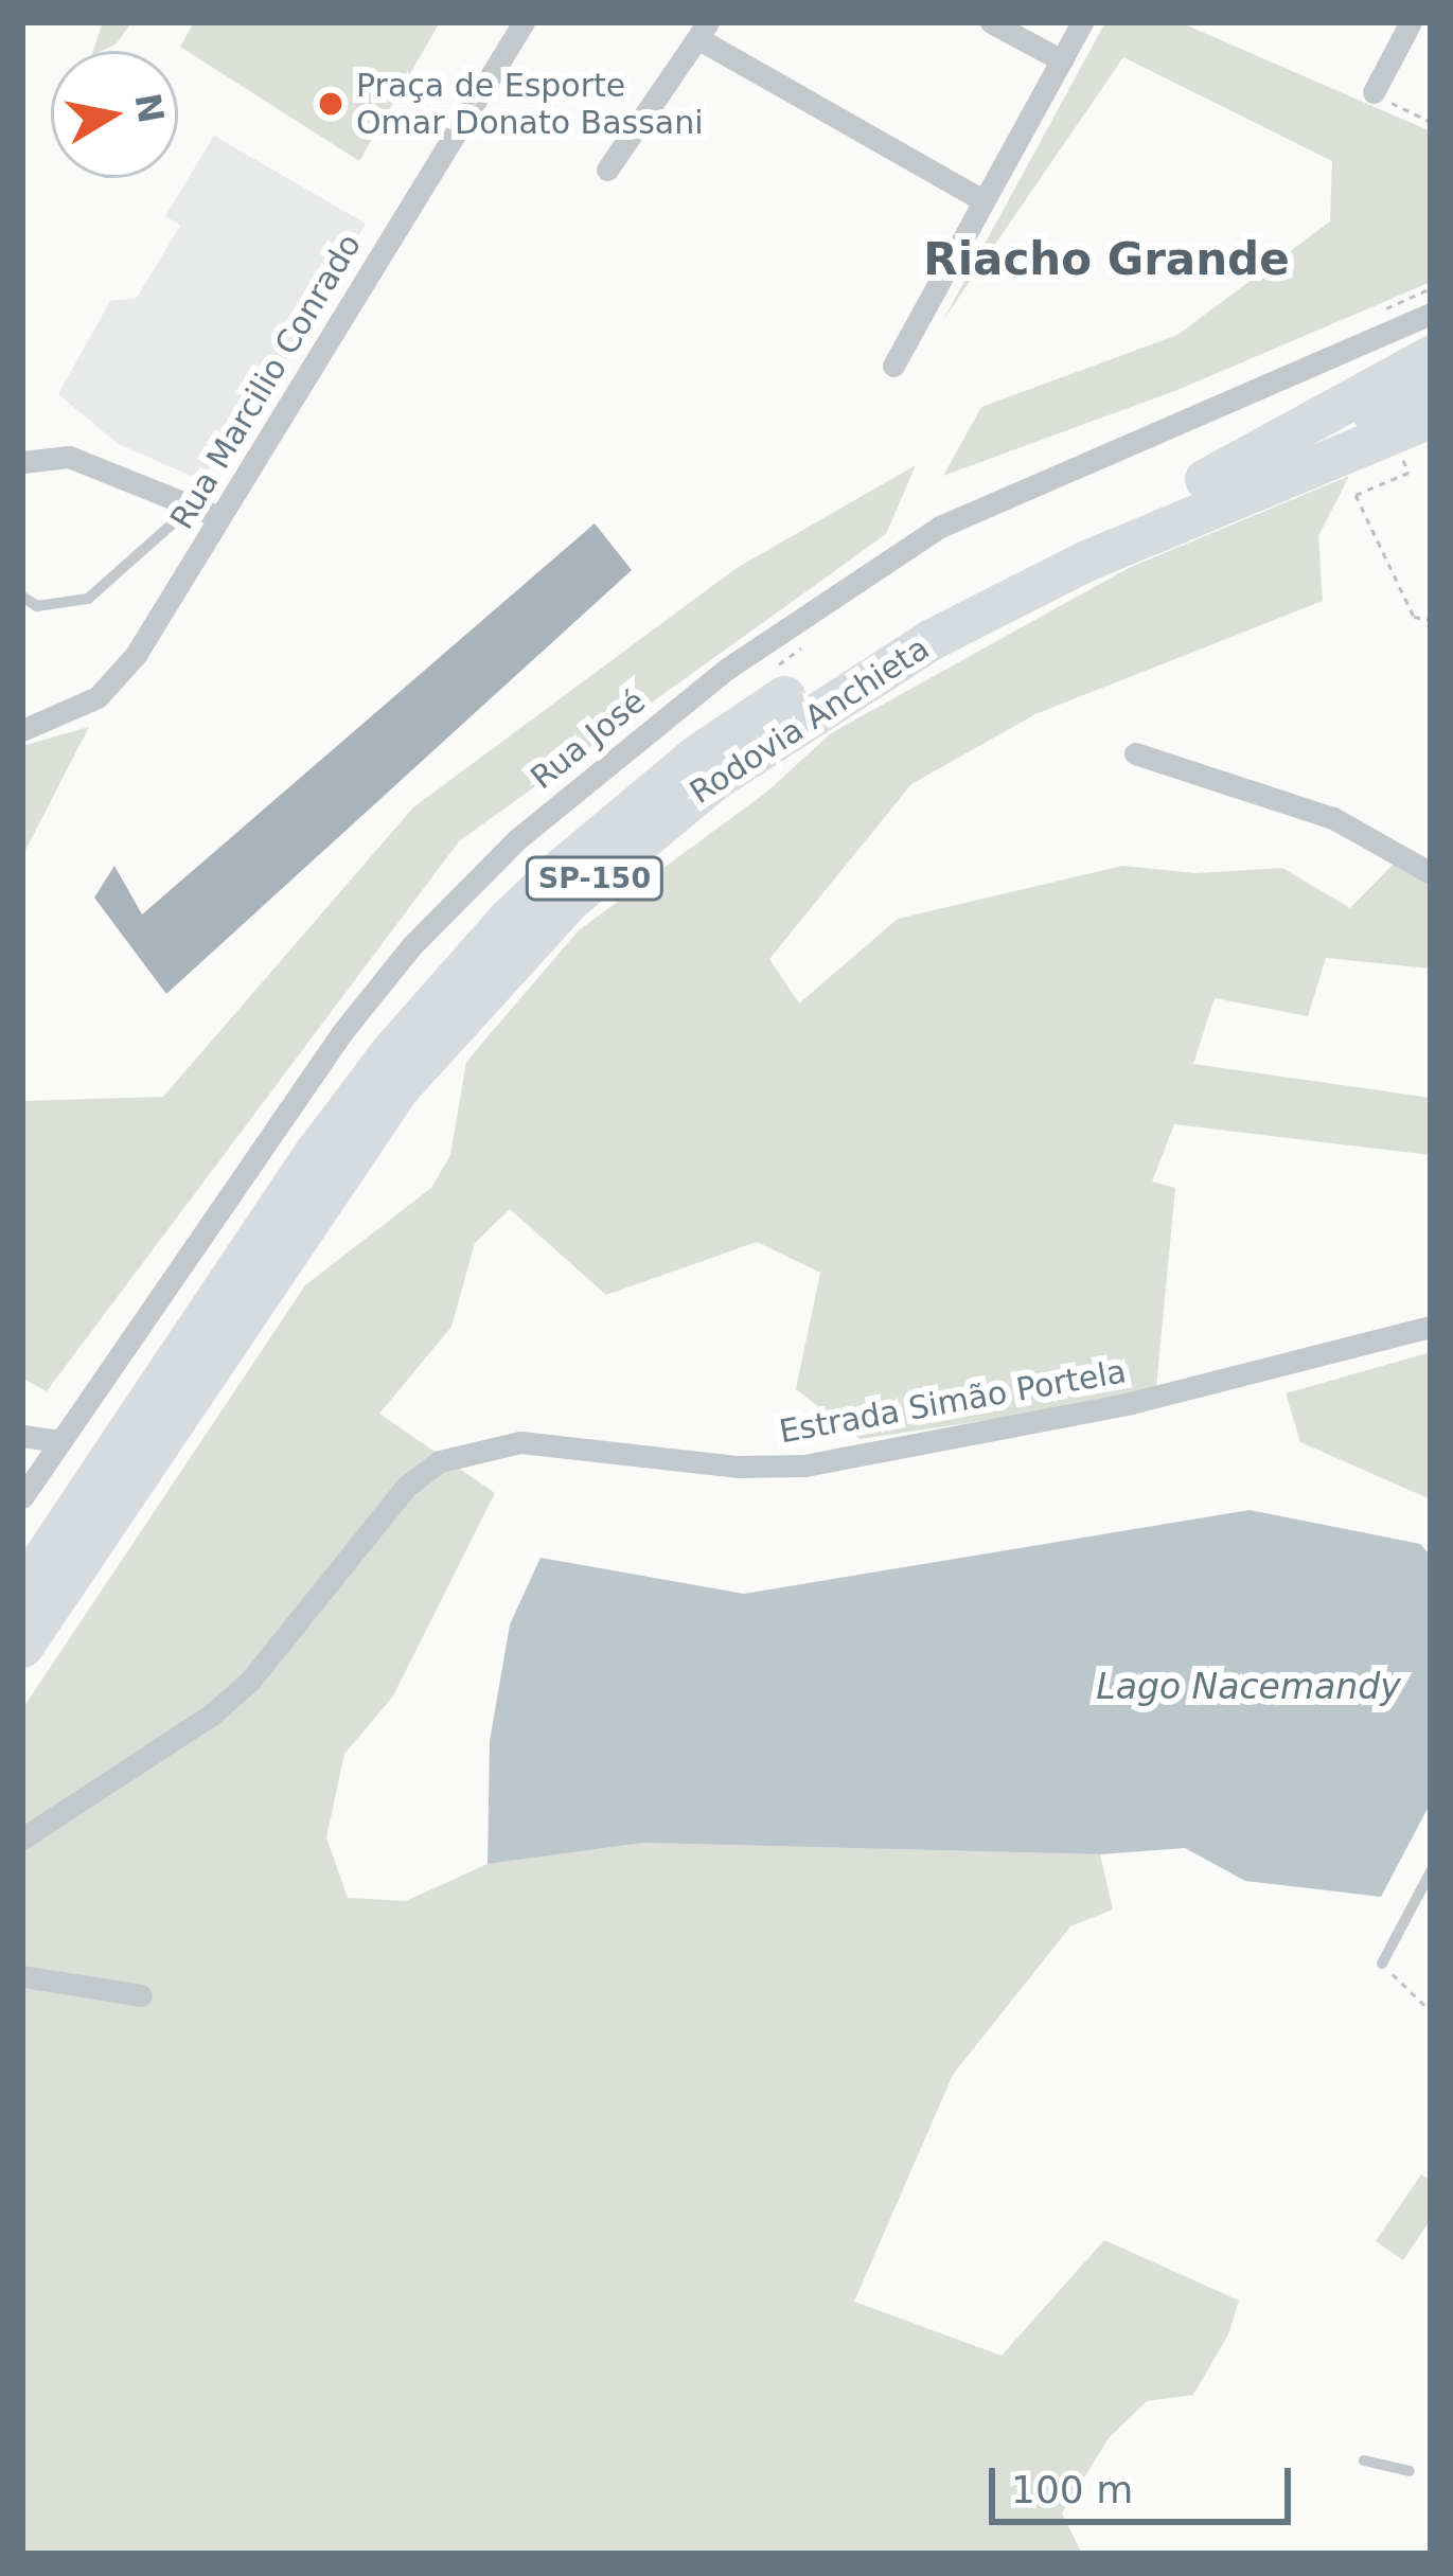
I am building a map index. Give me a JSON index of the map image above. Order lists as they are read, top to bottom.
{
  "streets": {
    "highway": ["Rodovia Anchieta", "SP-150"],
    "street": ["Rua Marcilio Conrado", "Rua José", "Estrada Simão Portela"]
  },
  "districts": ["Riacho Grande"],
  "water": ["Lago Nacemandy"],
  "places": ["Praça de Esporte Omar Donato Bassani"],
  "scale_bar": "100 m",
  "north": "right"
}
